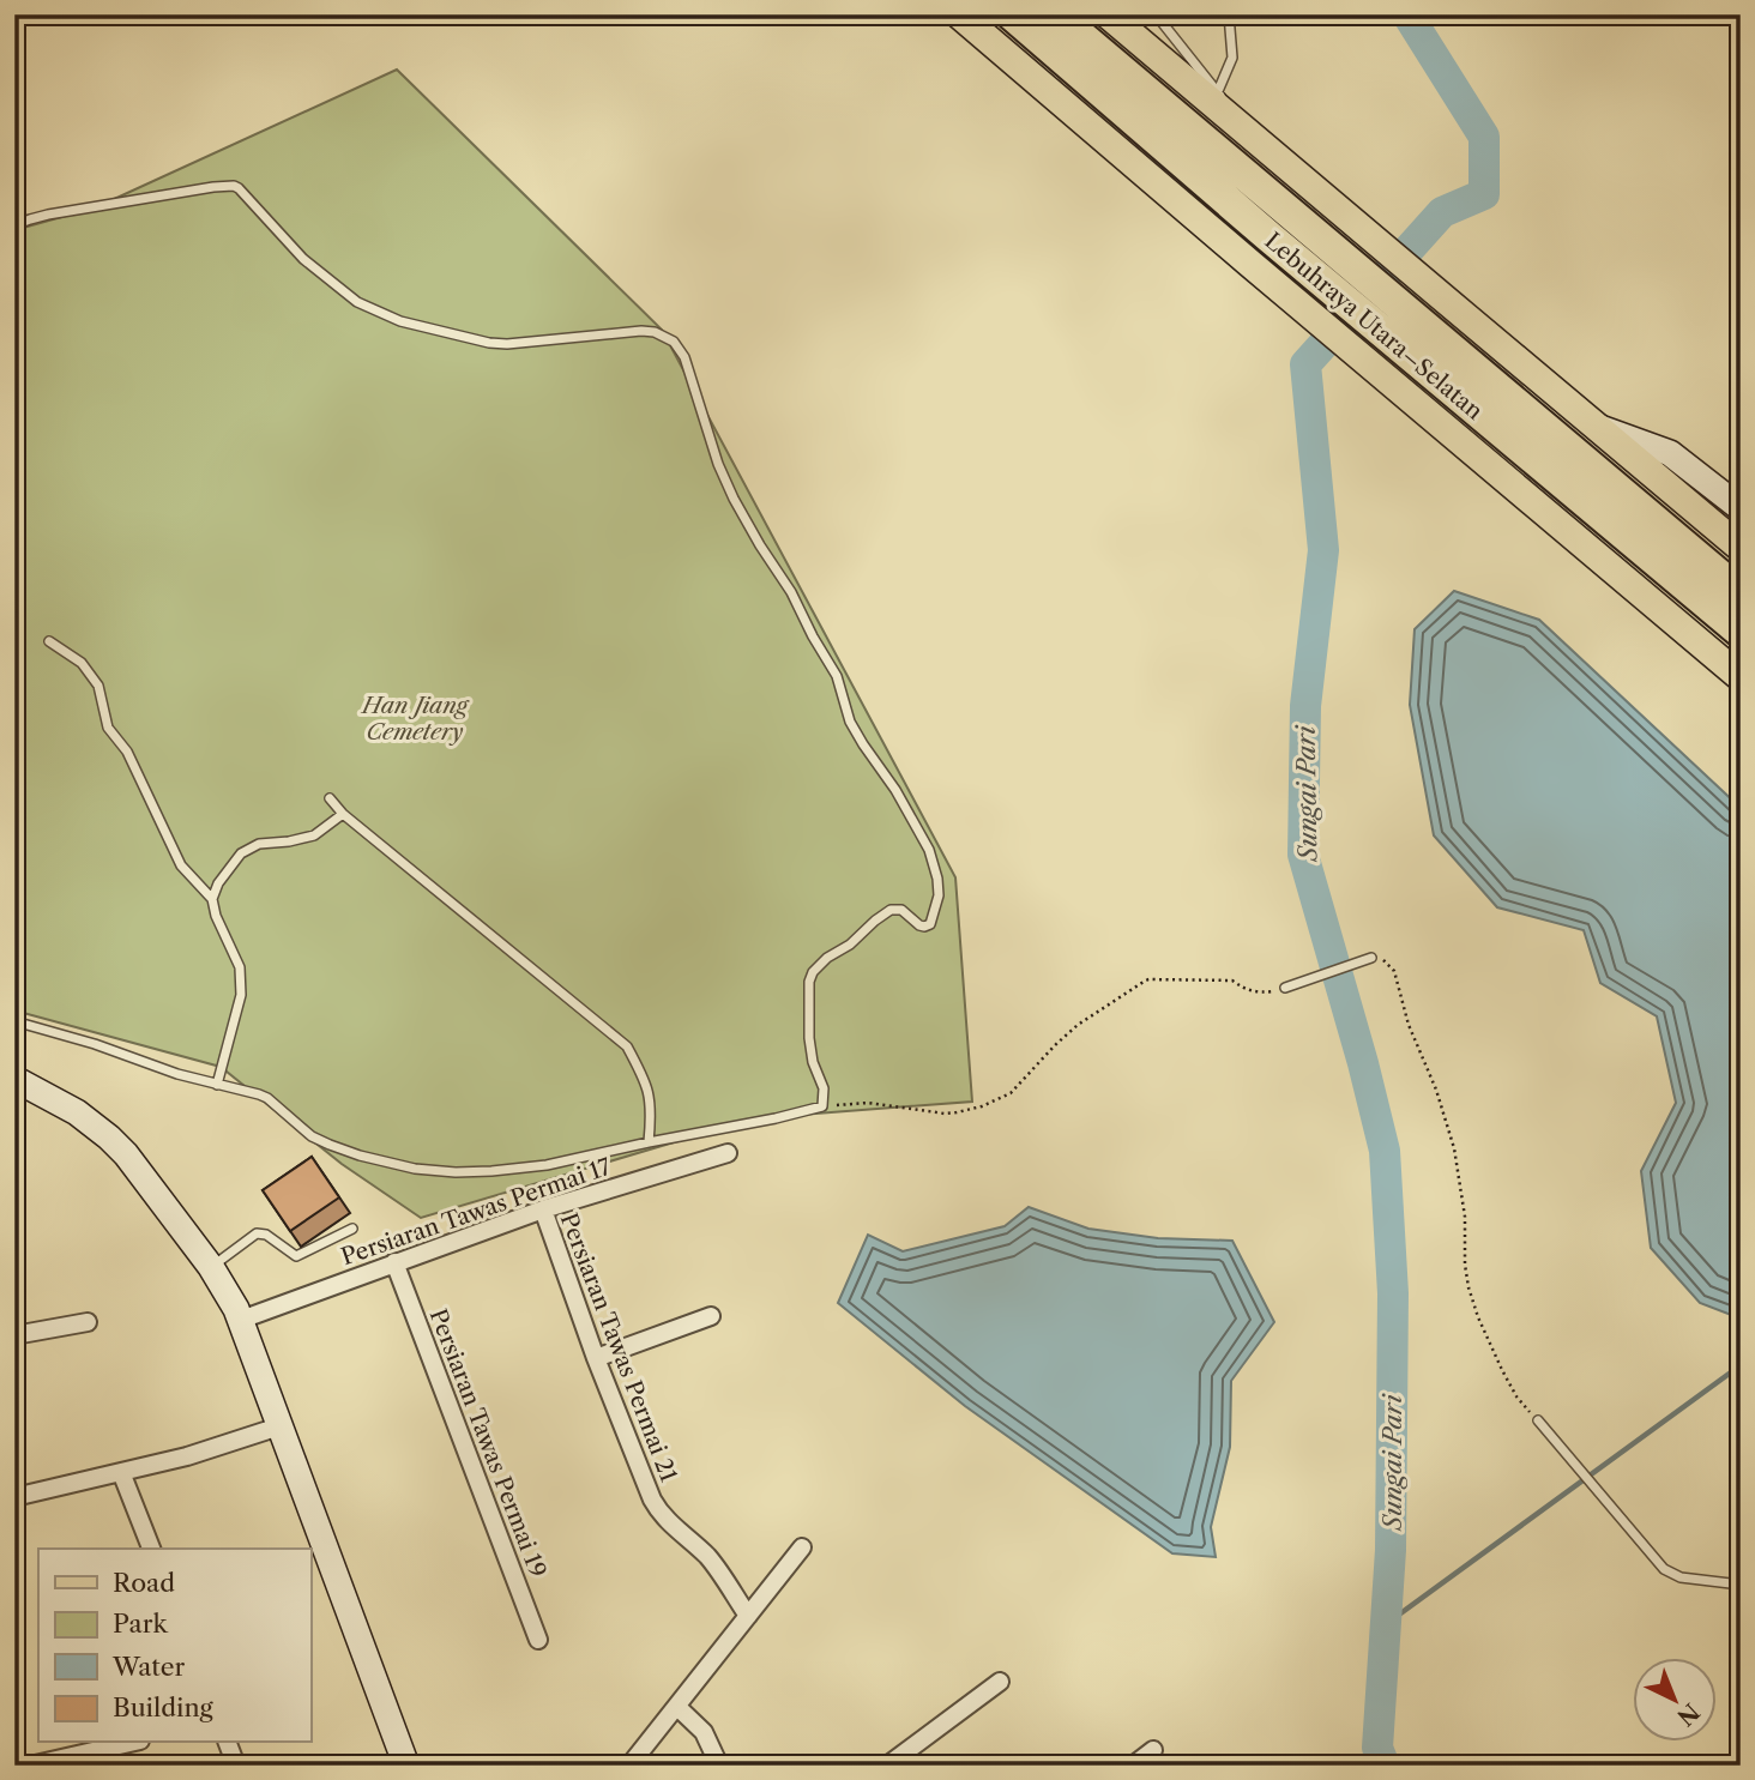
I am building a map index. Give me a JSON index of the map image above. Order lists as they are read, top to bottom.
{
  "streets": {
    "highway": ["Lebuhraya Utara–Selatan"],
    "street": ["Persiaran Tawas Permai 17", "Persiaran Tawas Permai 21", "Persiaran Tawas Permai 19"]
  },
  "crossings": [
    ["Persiaran Tawas Permai 17", "Persiaran Tawas Permai 21"],
    ["Persiaran Tawas Permai 17", "Persiaran Tawas Permai 19"]
  ],
  "water": ["Sungai Pari"],
  "parks": ["Han Jiang Cemetery"],
  "legend": [
    "Road",
    "Park",
    "Water",
    "Building"
  ],
  "north": "bottom right"
}
